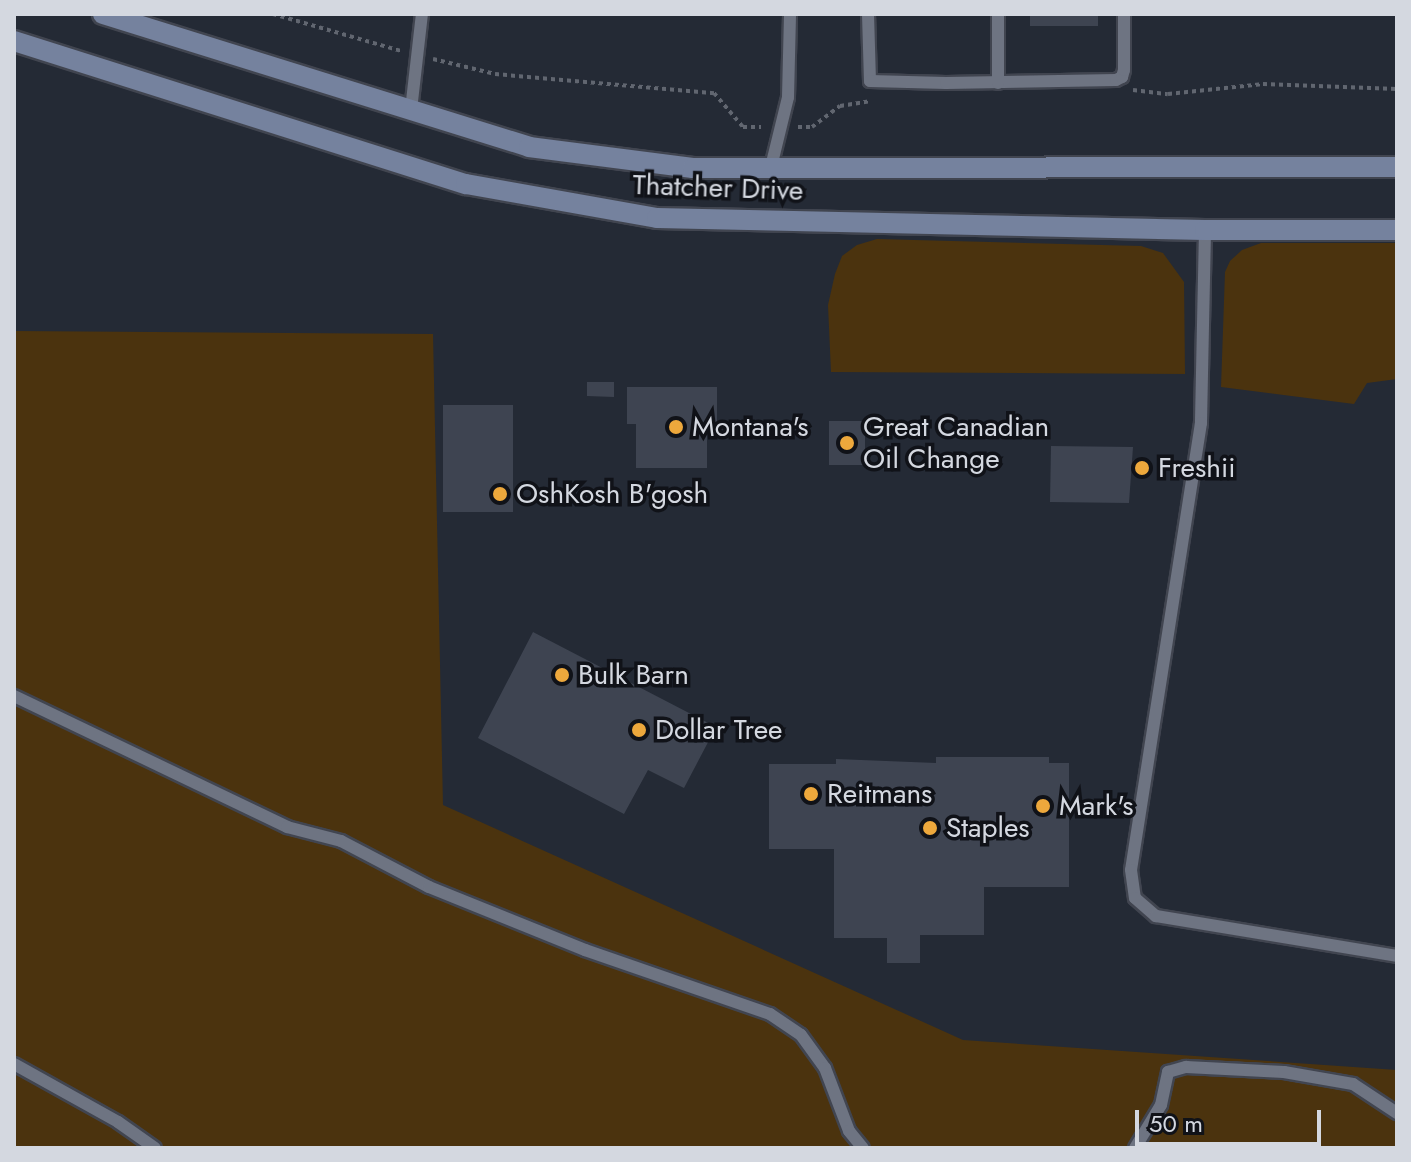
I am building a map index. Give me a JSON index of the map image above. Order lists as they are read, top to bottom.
{
  "streets": {
    "main road": ["Thatcher Drive"]
  },
  "places": [
    "Montana's",
    "Great Canadian Oil Change",
    "Freshii",
    "OshKosh B'gosh",
    "Bulk Barn",
    "Dollar Tree",
    "Reitmans",
    "Mark's",
    "Staples"
  ],
  "scale_bar": "50 m"
}
